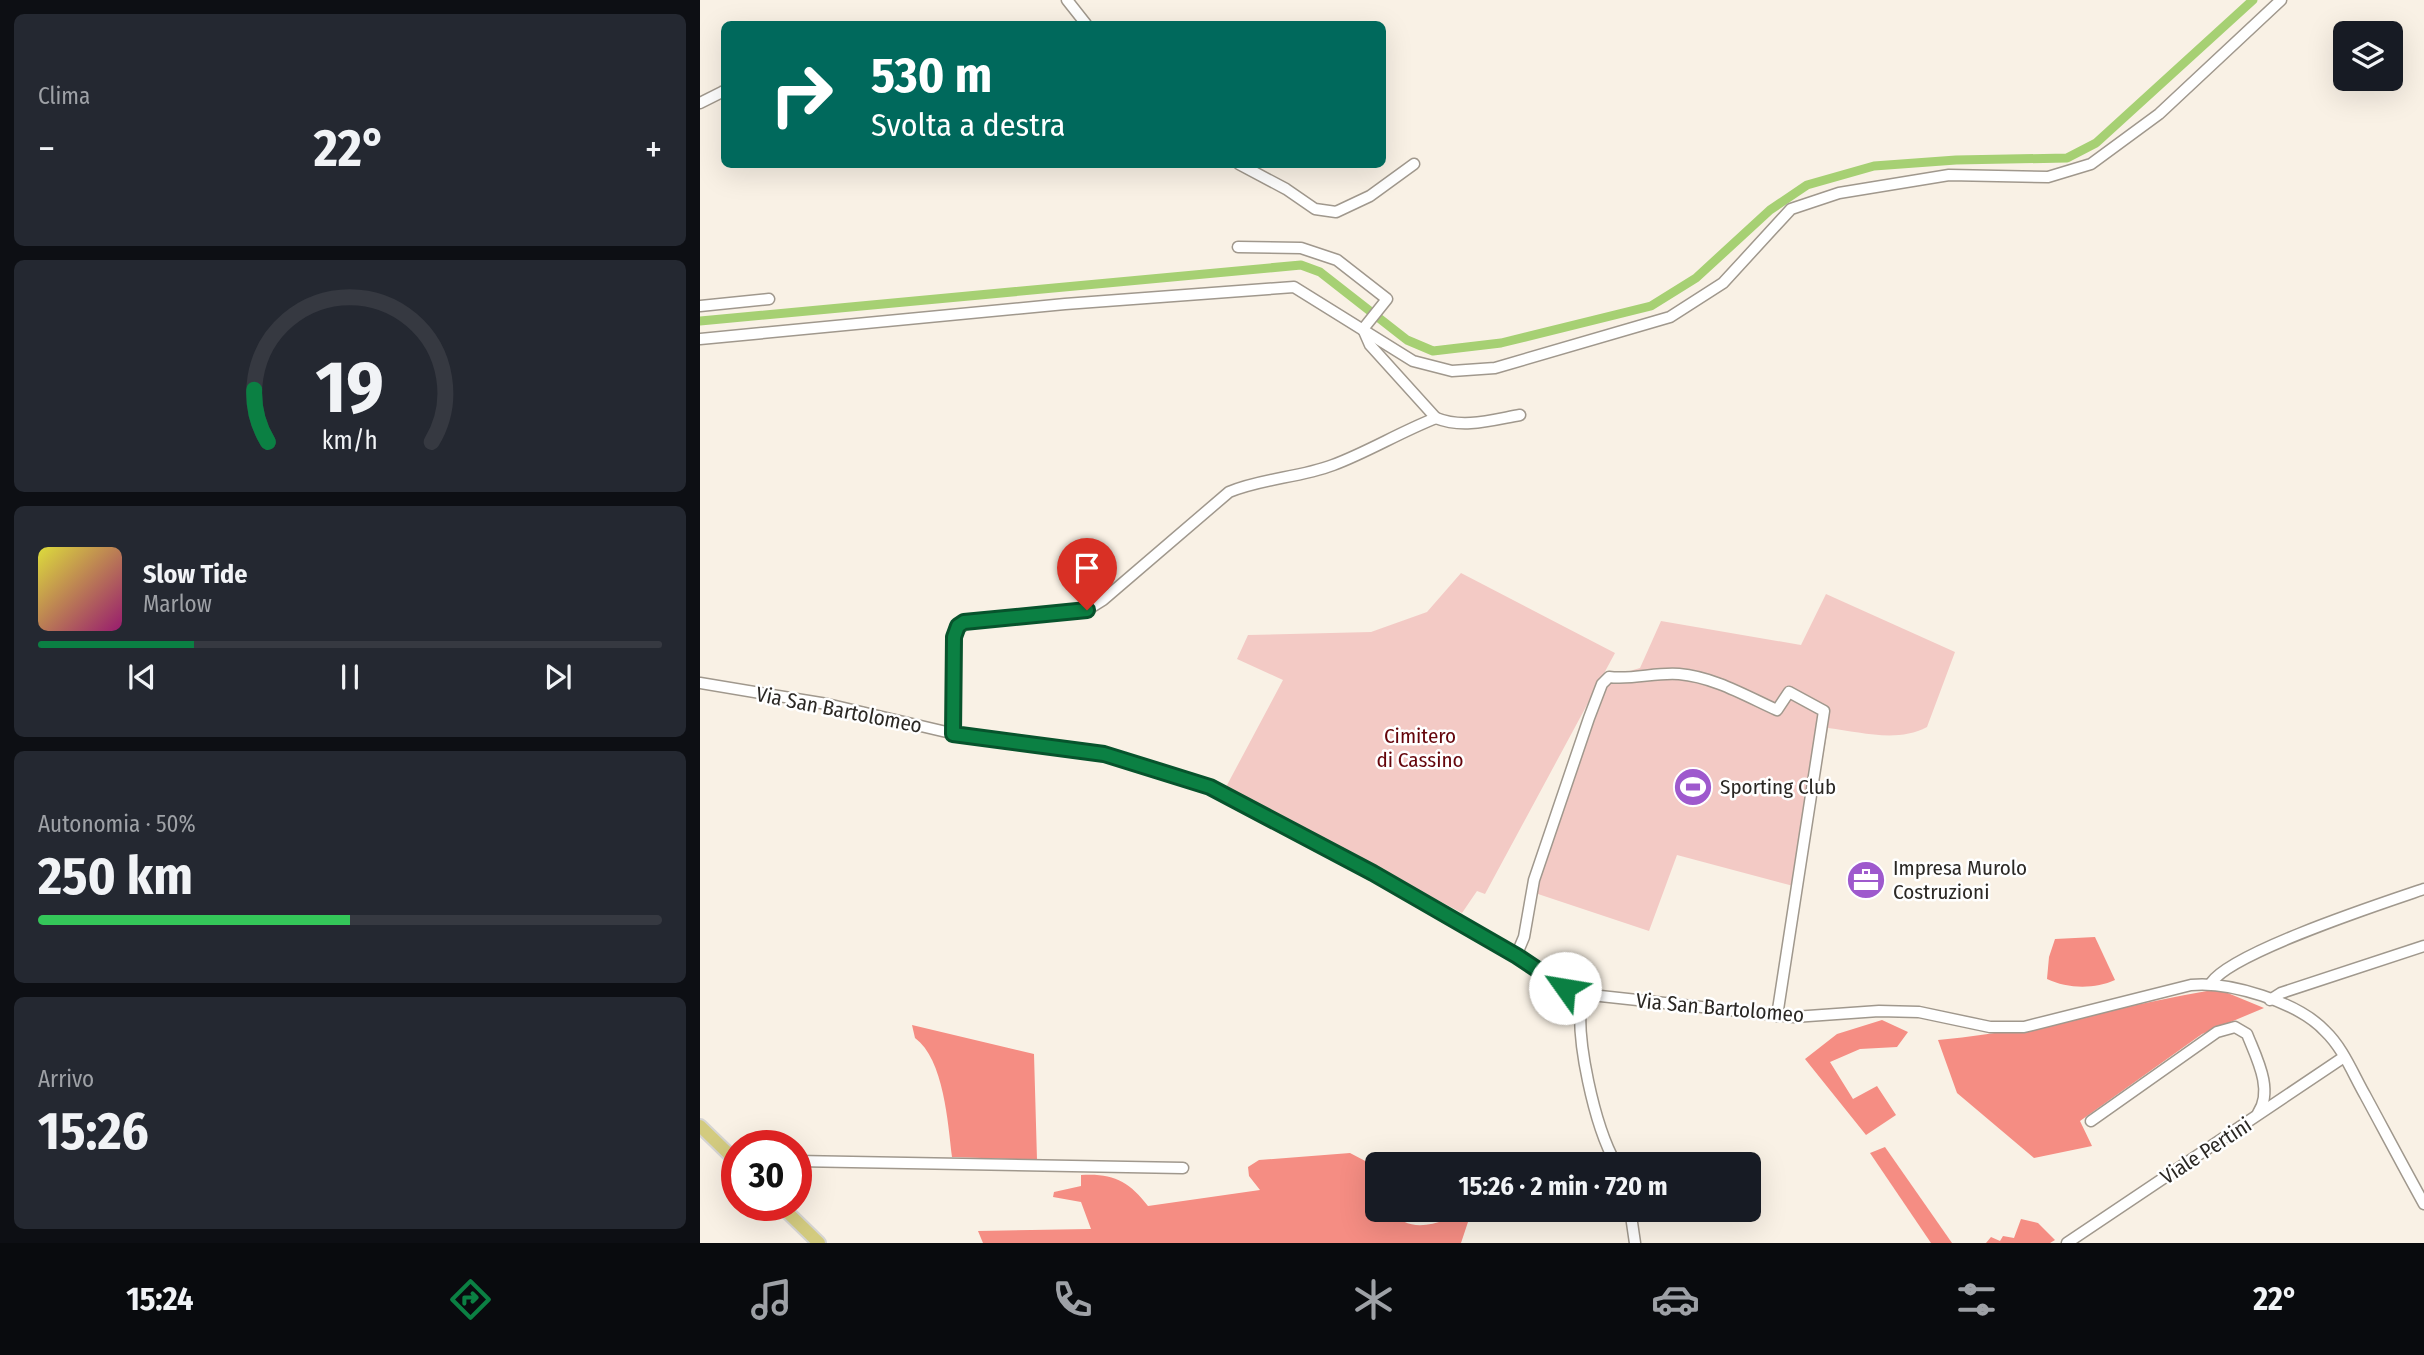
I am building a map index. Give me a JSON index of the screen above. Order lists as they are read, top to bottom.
{
  "streets": {
    "street": ["Via San Bartolomeo", "Viale Pertini"]
  },
  "parks": ["Cimitero di Cassino"],
  "places": {
    "sports": ["Sporting Club"],
    "office": ["Impresa Murolo Costruzioni"]
  },
  "page": {
    "tile": [
      "Clima",
      ["Autonomia · 50%", "250 km"],
      ["Arrivo", "15:26"]
    ],
    "turn": ["530 m", "Svolta a destra"],
    "heat": ["−", "22°", "+"],
    "song": ["Slow Tide", "Marlow"],
    "limit": "30",
    "trip": "15:26 · 2 min · 720 m",
    "tabs": ["15:24", "22°"],
    "gauge": ["19", "km/h"]
  }
}
